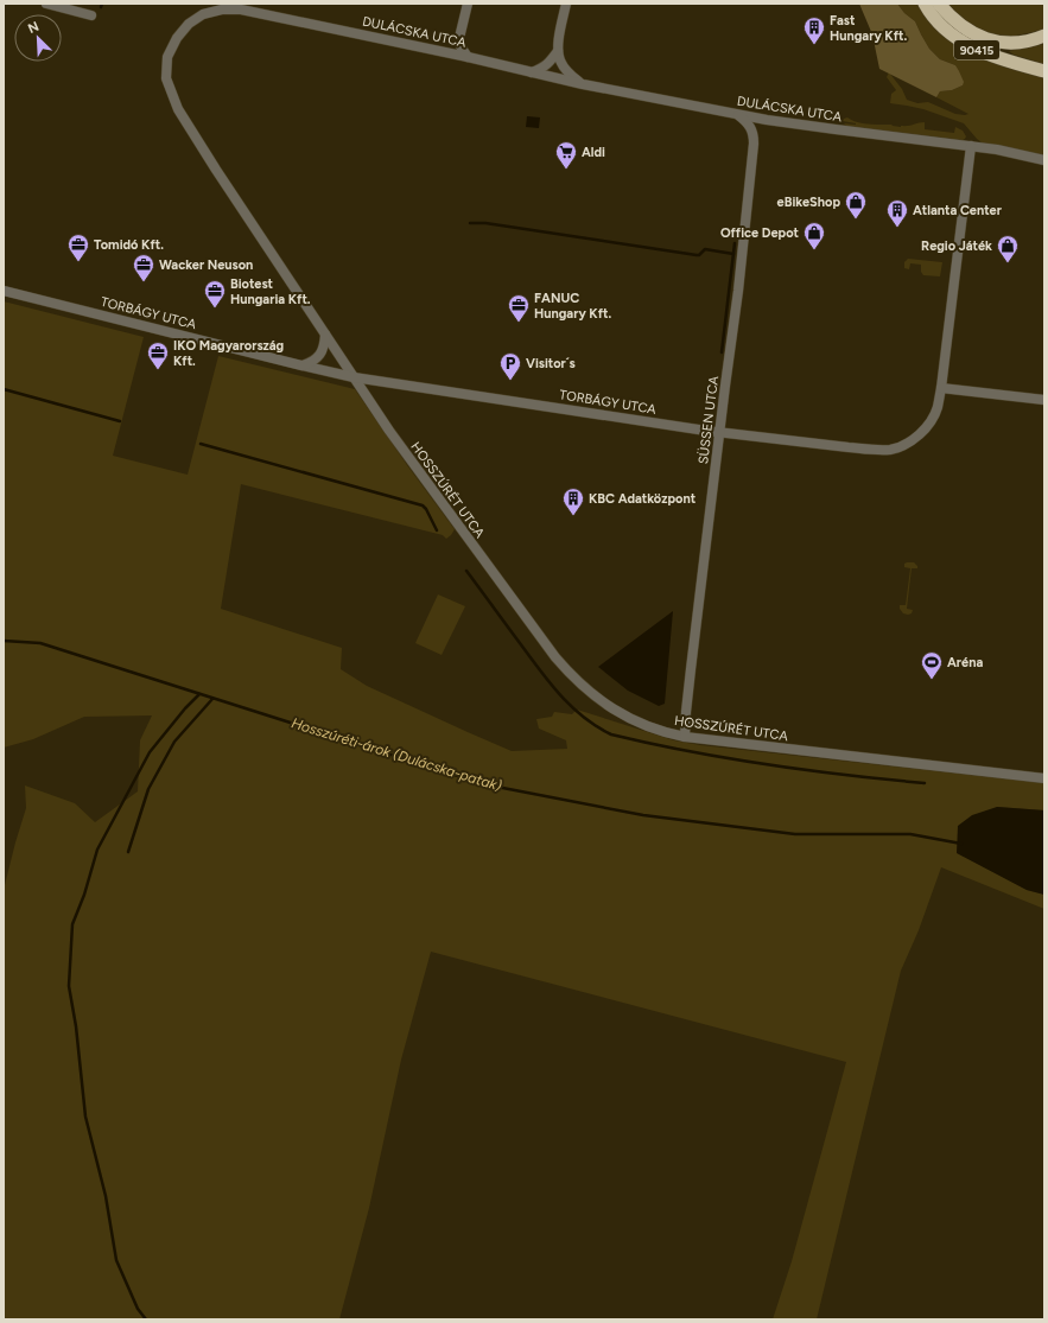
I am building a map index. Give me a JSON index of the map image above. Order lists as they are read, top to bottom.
{
  "streets": {
    "highway": ["90415"],
    "street": [
      "DULÁCSKA UTCA",
      "TORBÁGY UTCA",
      "SÜSSEN UTCA",
      "HOSSZÚRÉT UTCA"
    ]
  },
  "crossings": [
    ["DULÁCSKA UTCA", "TORBÁGY UTCA"],
    ["DULÁCSKA UTCA", "SÜSSEN UTCA"],
    ["DULÁCSKA UTCA", "HOSSZÚRÉT UTCA"],
    ["TORBÁGY UTCA", "SÜSSEN UTCA"],
    ["TORBÁGY UTCA", "HOSSZÚRÉT UTCA"],
    ["SÜSSEN UTCA", "HOSSZÚRÉT UTCA"]
  ],
  "water": ["Hosszúréti-árok (Dulácska-patak)"],
  "places": {
    "building": ["Fast Hungary Kft.", "Atlanta Center", "KBC Adatközpont"],
    "supermarket": ["Aldi"],
    "shop": ["eBikeShop", "Office Depot", "Regio Játék"],
    "office": [
      "Tomidó Kft.",
      "Wacker Neuson",
      "Biotest Hungaria Kft.",
      "FANUC Hungary Kft.",
      "IKO Magyarország Kft."
    ],
    "parking": ["Visitor´s"],
    "sports": ["Aréna"]
  },
  "north": "top left"
}
